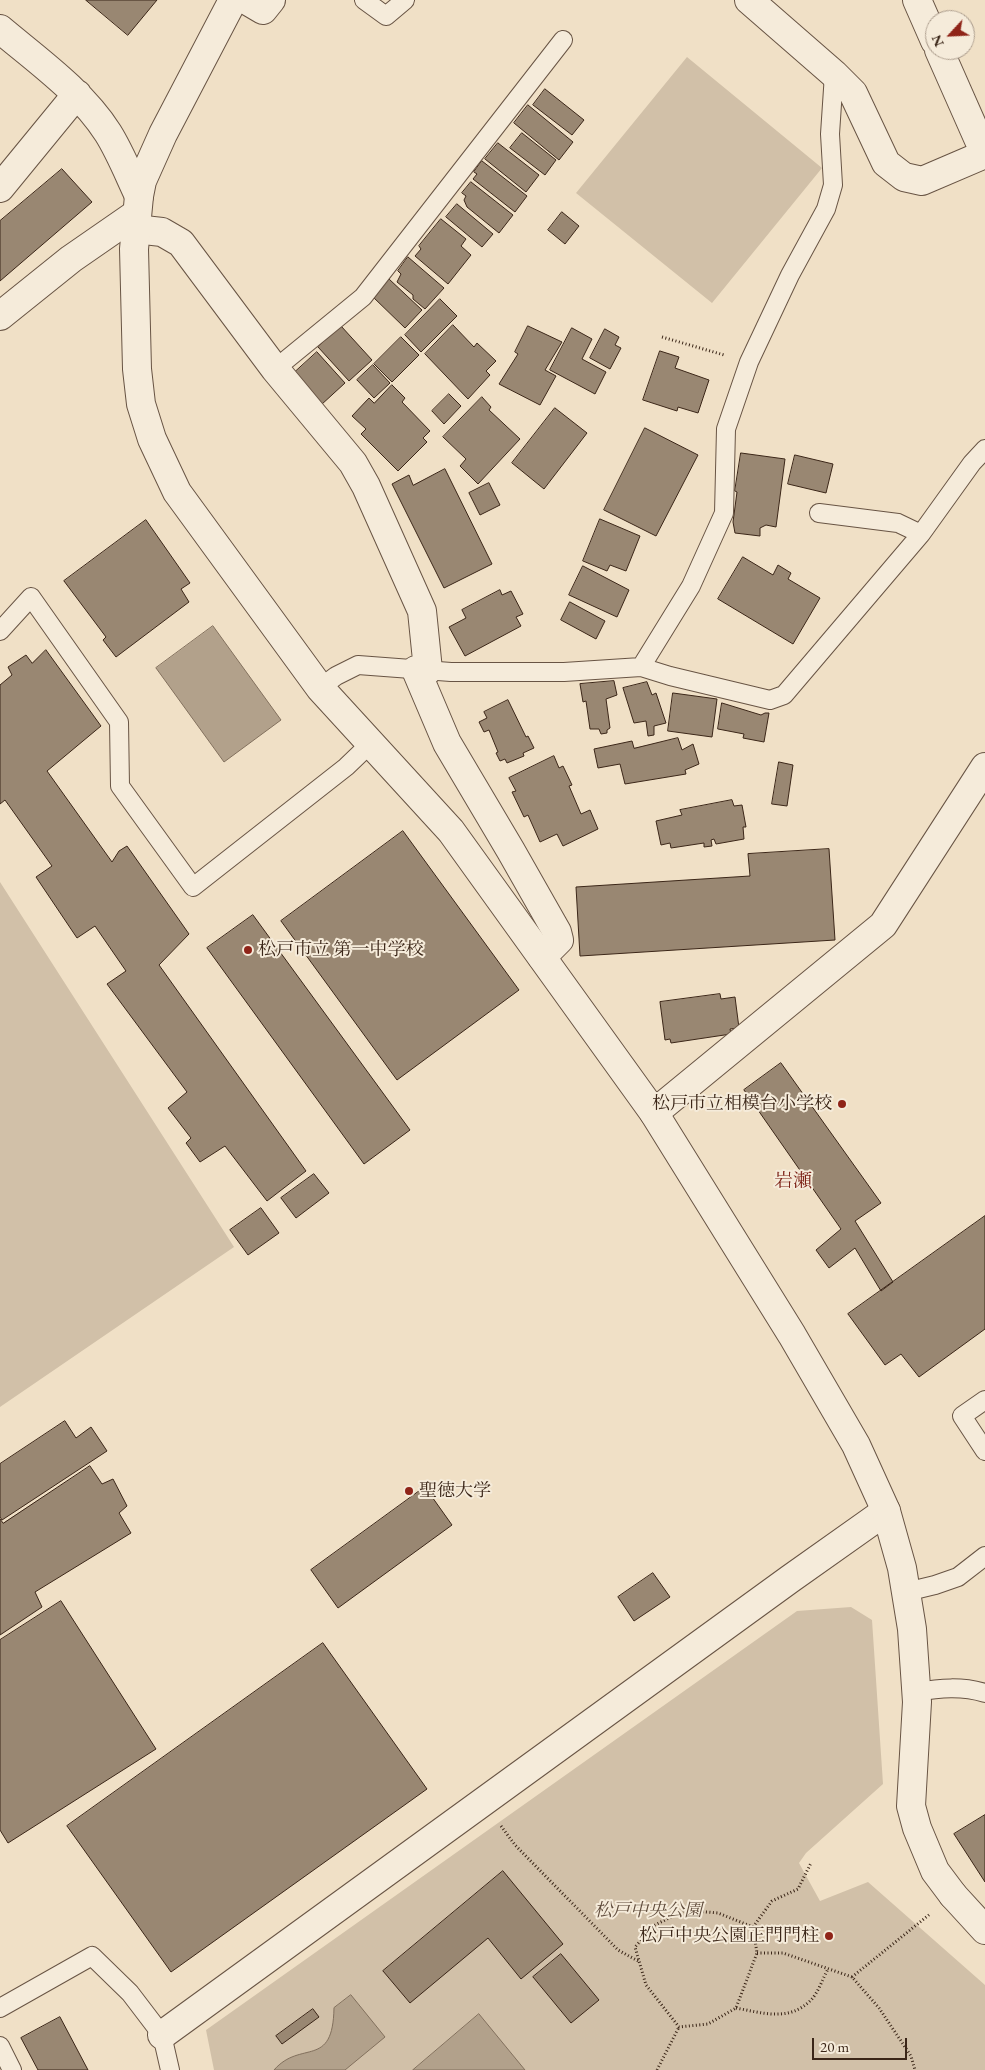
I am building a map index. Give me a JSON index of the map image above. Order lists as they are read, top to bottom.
{
  "districts": ["岩瀬"],
  "parks": ["松戸中央公園"],
  "places": [
    "松戸市立 第一中学校",
    "松戸市立相模台小学校",
    "聖徳大学",
    "松戸中央公園正門門柱"
  ],
  "scale_bar": "20 m",
  "north": "bottom left"
}
